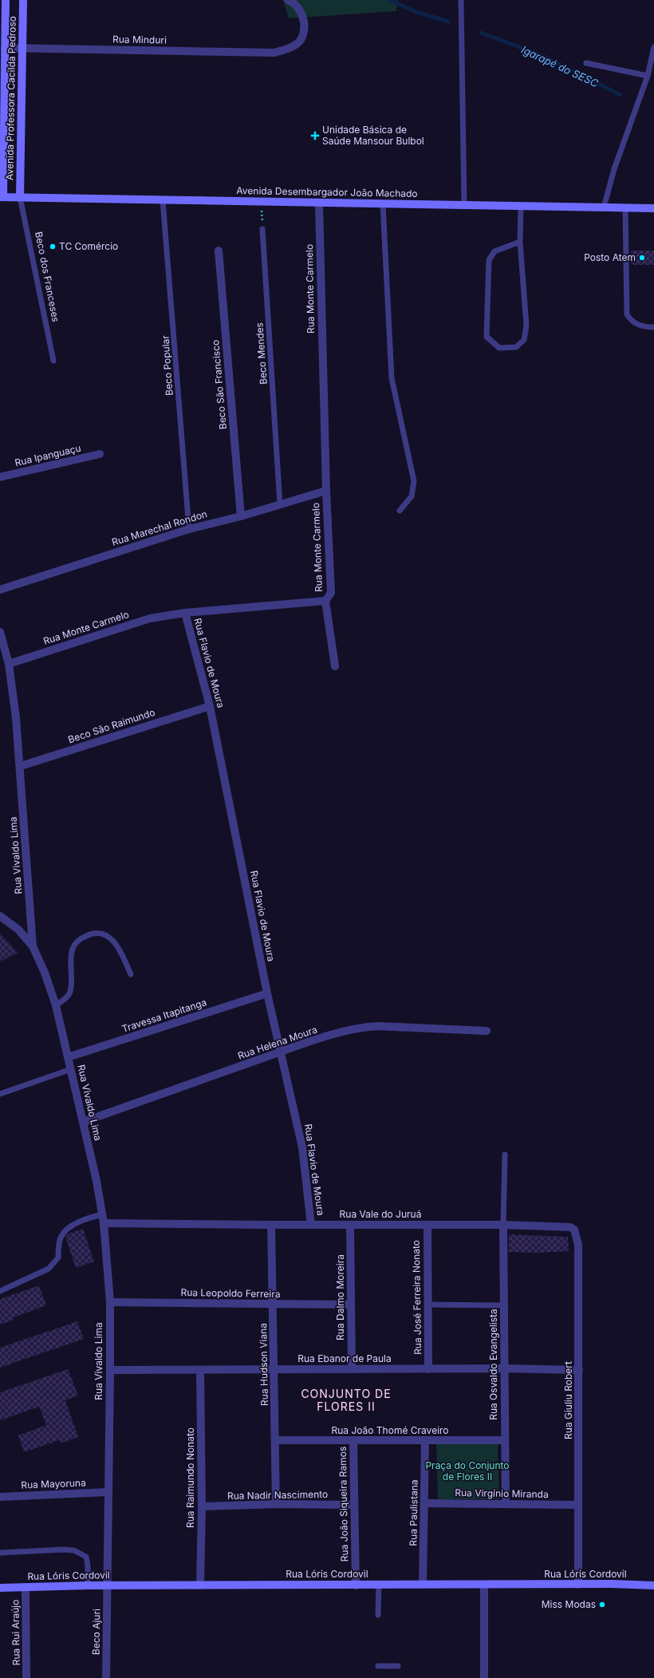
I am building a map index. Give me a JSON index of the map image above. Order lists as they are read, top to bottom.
{
  "streets": {
    "street": [
      "Rua Minduri",
      "Avenida Professora Cacilda Pedroso",
      "Avenida Desembargador João Machado",
      "Rua Monte Carmelo",
      "Beco São Francisco",
      "Rua Ipanguaçu",
      "Rua Marechal Rondon",
      "Rua Flavio de Moura",
      "Beco São Raimundo",
      "Rua Vivaldo Lima",
      "Travessa Itapitanga",
      "Rua Helena Moura",
      "Rua Vale do Juruá",
      "Rua Leopoldo Ferreira",
      "Rua Dalmo Moreira",
      "Rua José Ferreira Nonato",
      "Rua Ebanor de Paula",
      "Rua Hudson Viana",
      "Rua Osvaldo Evangelista",
      "Rua Giuliu Robert",
      "Rua João Thomé Craveiro",
      "Rua Raimundo Nonato",
      "Rua Mayoruna",
      "Rua Virgínio Miranda",
      "Rua Nadir Nascimento",
      "Rua João Siqueira Ramos",
      "Rua Paulistana",
      "Rua Lóris Cordovil",
      "Beco Ajuri",
      "Rua Rui Araújo"
    ],
    "lane": ["Beco dos Franceses", "Beco Mendes", "Beco Popular"]
  },
  "crossings": [
    ["Rua Minduri", "Avenida Professora Cacilda Pedroso"],
    ["Avenida Professora Cacilda Pedroso", "Avenida Desembargador João Machado"],
    ["Avenida Professora Cacilda Pedroso", "Beco dos Franceses"],
    ["Avenida Desembargador João Machado", "Beco dos Franceses"],
    ["Avenida Desembargador João Machado", "Rua Monte Carmelo"],
    ["Avenida Desembargador João Machado", "Beco Popular"],
    ["Rua Monte Carmelo", "Rua Marechal Rondon"],
    ["Rua Monte Carmelo", "Rua Flavio de Moura"],
    ["Rua Monte Carmelo", "Rua Vivaldo Lima"],
    ["Beco Mendes", "Rua Marechal Rondon"],
    ["Beco Popular", "Rua Marechal Rondon"],
    ["Beco São Francisco", "Rua Marechal Rondon"],
    ["Rua Flavio de Moura", "Beco São Raimundo"],
    ["Rua Flavio de Moura", "Travessa Itapitanga"],
    ["Rua Flavio de Moura", "Rua Helena Moura"],
    ["Rua Flavio de Moura", "Rua Vale do Juruá"],
    ["Beco São Raimundo", "Rua Vivaldo Lima"],
    ["Rua Vivaldo Lima", "Travessa Itapitanga"],
    ["Rua Vivaldo Lima", "Rua Helena Moura"],
    ["Rua Vivaldo Lima", "Rua Vale do Juruá"],
    ["Rua Vivaldo Lima", "Rua Leopoldo Ferreira"],
    ["Rua Vivaldo Lima", "Rua Ebanor de Paula"],
    ["Rua Vivaldo Lima", "Rua Mayoruna"],
    ["Rua Vivaldo Lima", "Rua Lóris Cordovil"],
    ["Rua Vivaldo Lima", "Beco Ajuri"],
    ["Rua Vale do Juruá", "Rua Dalmo Moreira"],
    ["Rua Vale do Juruá", "Rua José Ferreira Nonato"],
    ["Rua Vale do Juruá", "Rua Hudson Viana"],
    ["Rua Vale do Juruá", "Rua Osvaldo Evangelista"],
    ["Rua Vale do Juruá", "Rua Giuliu Robert"],
    ["Rua Leopoldo Ferreira", "Rua Dalmo Moreira"],
    ["Rua Leopoldo Ferreira", "Rua Hudson Viana"],
    ["Rua Dalmo Moreira", "Rua Ebanor de Paula"],
    ["Rua José Ferreira Nonato", "Rua Ebanor de Paula"],
    ["Rua Ebanor de Paula", "Rua Hudson Viana"],
    ["Rua Ebanor de Paula", "Rua Osvaldo Evangelista"],
    ["Rua Ebanor de Paula", "Rua Giuliu Robert"],
    ["Rua Ebanor de Paula", "Rua Raimundo Nonato"],
    ["Rua Hudson Viana", "Rua João Thomé Craveiro"],
    ["Rua Hudson Viana", "Rua Nadir Nascimento"],
    ["Rua Osvaldo Evangelista", "Rua João Thomé Craveiro"],
    ["Rua Osvaldo Evangelista", "Rua Virgínio Miranda"],
    ["Rua Giuliu Robert", "Rua Virgínio Miranda"],
    ["Rua Giuliu Robert", "Rua Lóris Cordovil"],
    ["Rua João Thomé Craveiro", "Rua João Siqueira Ramos"],
    ["Rua João Thomé Craveiro", "Rua Paulistana"],
    ["Rua Raimundo Nonato", "Rua Nadir Nascimento"],
    ["Rua Raimundo Nonato", "Rua Lóris Cordovil"],
    ["Rua Virgínio Miranda", "Rua Paulistana"],
    ["Rua Nadir Nascimento", "Rua João Siqueira Ramos"],
    ["Rua João Siqueira Ramos", "Rua Lóris Cordovil"],
    ["Rua Paulistana", "Rua Lóris Cordovil"],
    ["Rua Lóris Cordovil", "Beco Ajuri"],
    ["Rua Lóris Cordovil", "Rua Rui Araújo"]
  ],
  "districts": ["CONJUNTO DE FLORES II"],
  "water": ["Igarapé do SESC"],
  "parks": ["Praça do Conjunto de Flores II"],
  "places": {
    "health": ["Unidade Básica de Saúde Mansour Bulbol"],
    "other": ["TC Comércio", "Posto Atem", "Miss Modas"]
  }
}
